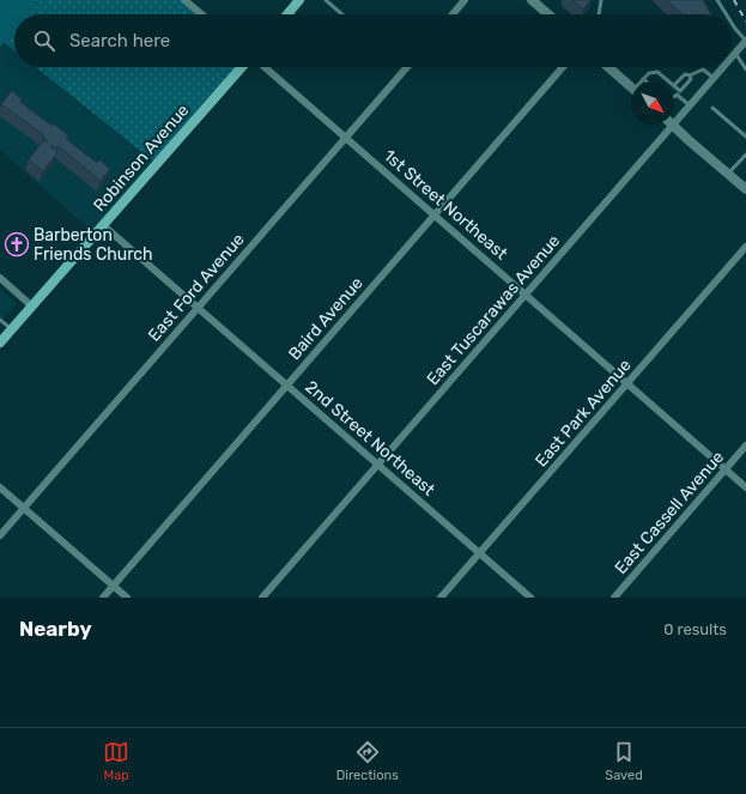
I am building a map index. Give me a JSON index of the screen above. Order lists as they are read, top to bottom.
{
  "streets": {
    "main road": ["Robinson Avenue"],
    "street": [
      "1st Street Northeast",
      "East Ford Avenue",
      "East Tuscarawas Avenue",
      "Baird Avenue",
      "East Park Avenue",
      "2nd Street Northeast",
      "East Cassell Avenue"
    ]
  },
  "crossings": [
    ["Robinson Avenue", "2nd Street Northeast"],
    ["1st Street Northeast", "East Ford Avenue"],
    ["1st Street Northeast", "East Tuscarawas Avenue"],
    ["1st Street Northeast", "Baird Avenue"],
    ["1st Street Northeast", "East Park Avenue"],
    ["1st Street Northeast", "East Cassell Avenue"],
    ["East Ford Avenue", "2nd Street Northeast"],
    ["East Tuscarawas Avenue", "2nd Street Northeast"],
    ["Baird Avenue", "2nd Street Northeast"],
    ["East Park Avenue", "2nd Street Northeast"]
  ],
  "places": {
    "church": ["Barberton Friends Church"]
  },
  "north": "bottom right",
  "page": {
    "search": "Search here",
    "heading": ["Nearby", "0 results"],
    "nav": ["Map", "Directions", "Saved"]
  }
}
